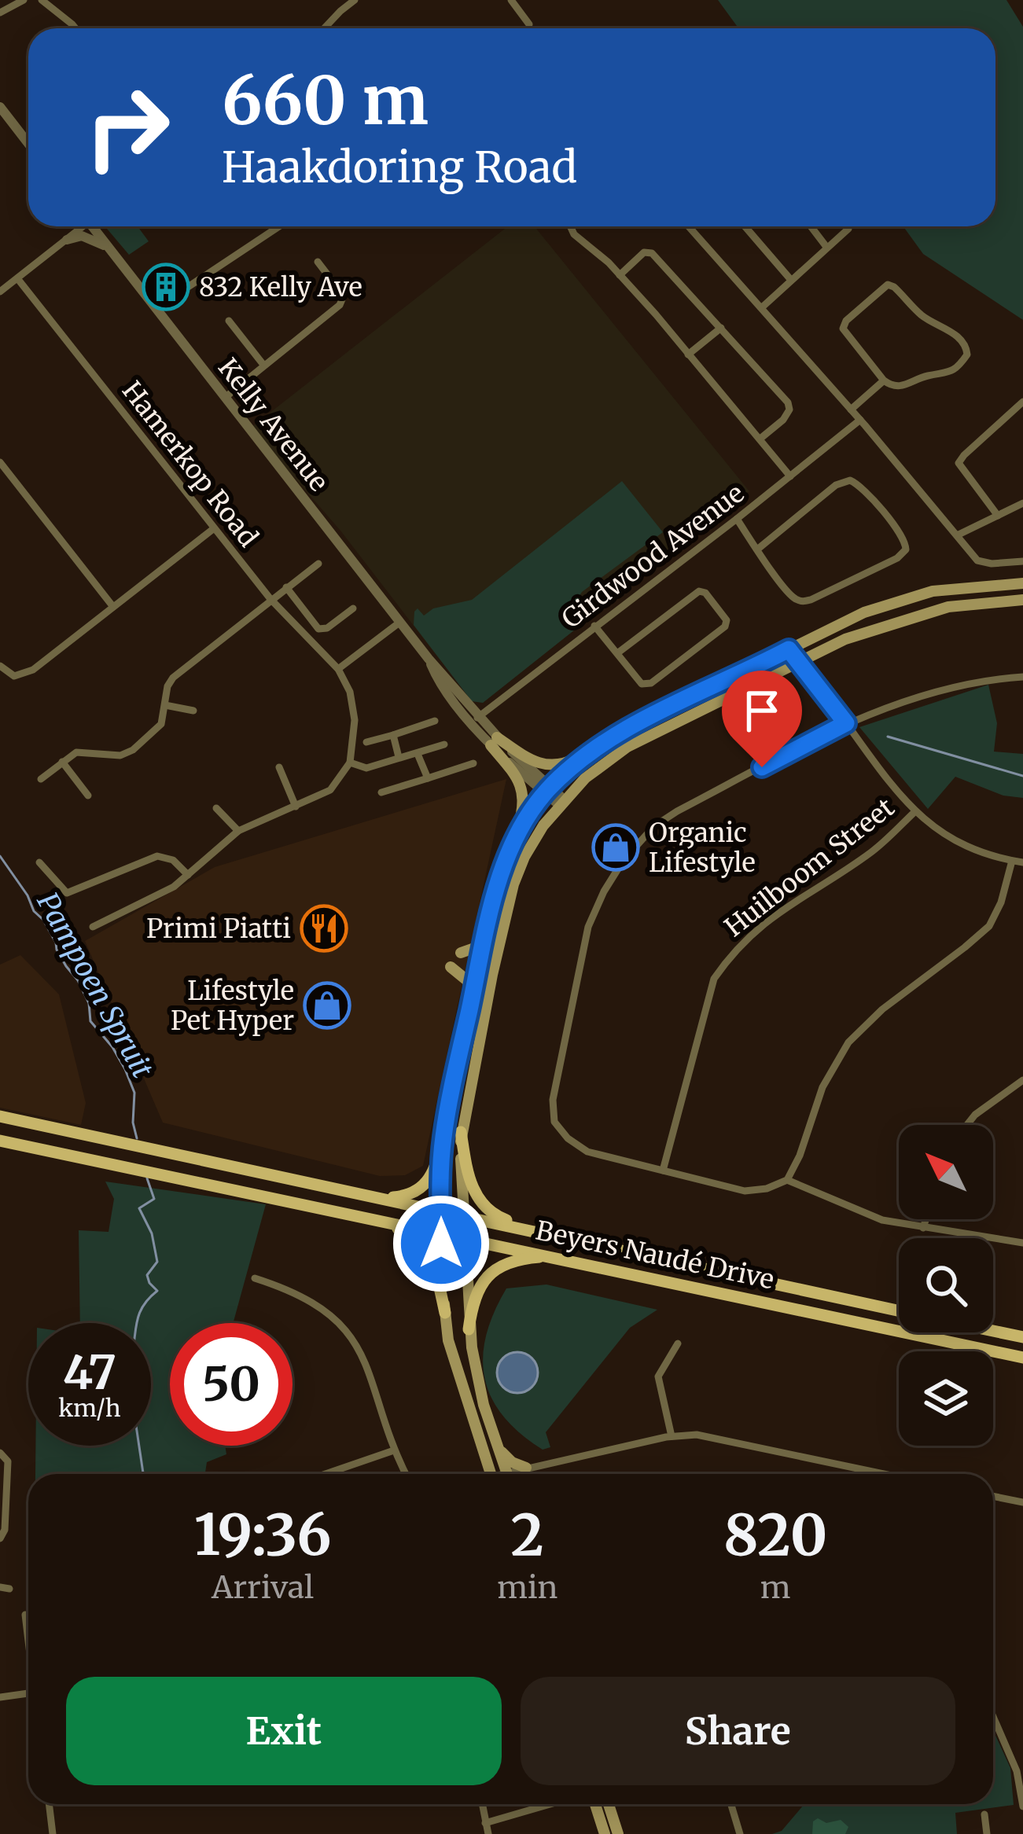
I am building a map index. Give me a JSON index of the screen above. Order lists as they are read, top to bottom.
{
  "streets": {
    "main road": ["Beyers Naudé Drive"],
    "street": [
      "Kelly Avenue",
      "Hamerkop Road",
      "Girdwood Avenue",
      "Huilboom Street"
    ]
  },
  "crossings": [
    ["Kelly Avenue", "Girdwood Avenue"]
  ],
  "water": ["Pampoen Spruit"],
  "places": {
    "building": ["832 Kelly Ave"],
    "shop": ["Organic Lifestyle", "Lifestyle Pet Hyper"],
    "restaurant": ["Primi Piatti"]
  },
  "north": "top left",
  "page": {
    "turn": ["660 m", "Haakdoring Road"],
    "speed": "47 km/h",
    "limit": "50",
    "eta": [
      "19:36",
      "Arrival",
      "2",
      "min",
      "820",
      "m"
    ],
    "buttons": ["Exit", "Share"]
  }
}
